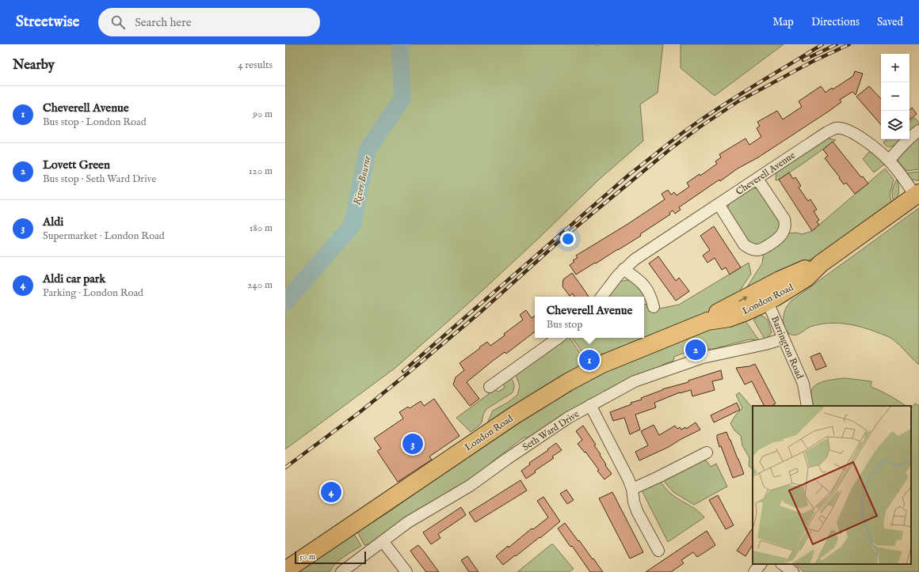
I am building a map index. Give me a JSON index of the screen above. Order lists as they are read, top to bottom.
{
  "streets": {
    "highway": ["London Road"],
    "street": ["Cheverell Avenue", "Barrington Road", "Seth Ward Drive"]
  },
  "crossings": [
    ["Cheverell Avenue", "London Road"],
    ["London Road", "Barrington Road"],
    ["Barrington Road", "Seth Ward Drive"]
  ],
  "water": ["River Bourne"],
  "scale_bar": "50 m",
  "page": {
    "header": "Streetwise",
    "search": "Search here",
    "nav": ["Map", "Directions", "Saved"],
    "heading": ["Nearby", "4 results"],
    "map_buttons": ["+", "−"],
    "list": [
      {
        "mark": "1",
        "name": "Cheverell Avenue",
        "note": "Bus stop · London Road",
        "value": "90 m"
      },
      {
        "mark": "2",
        "name": "Lovett Green",
        "note": "Bus stop · Seth Ward Drive",
        "value": "120 m"
      },
      {
        "mark": "3",
        "name": "Aldi",
        "note": "Supermarket · London Road",
        "value": "180 m"
      },
      {
        "mark": "4",
        "name": "Aldi car park",
        "note": "Parking · London Road",
        "value": "240 m"
      }
    ],
    "popup": ["Cheverell Avenue", "Bus stop"],
    "pins": [
      "2",
      "1",
      "3",
      "4"
    ],
    "scale": "50 m"
  }
}
